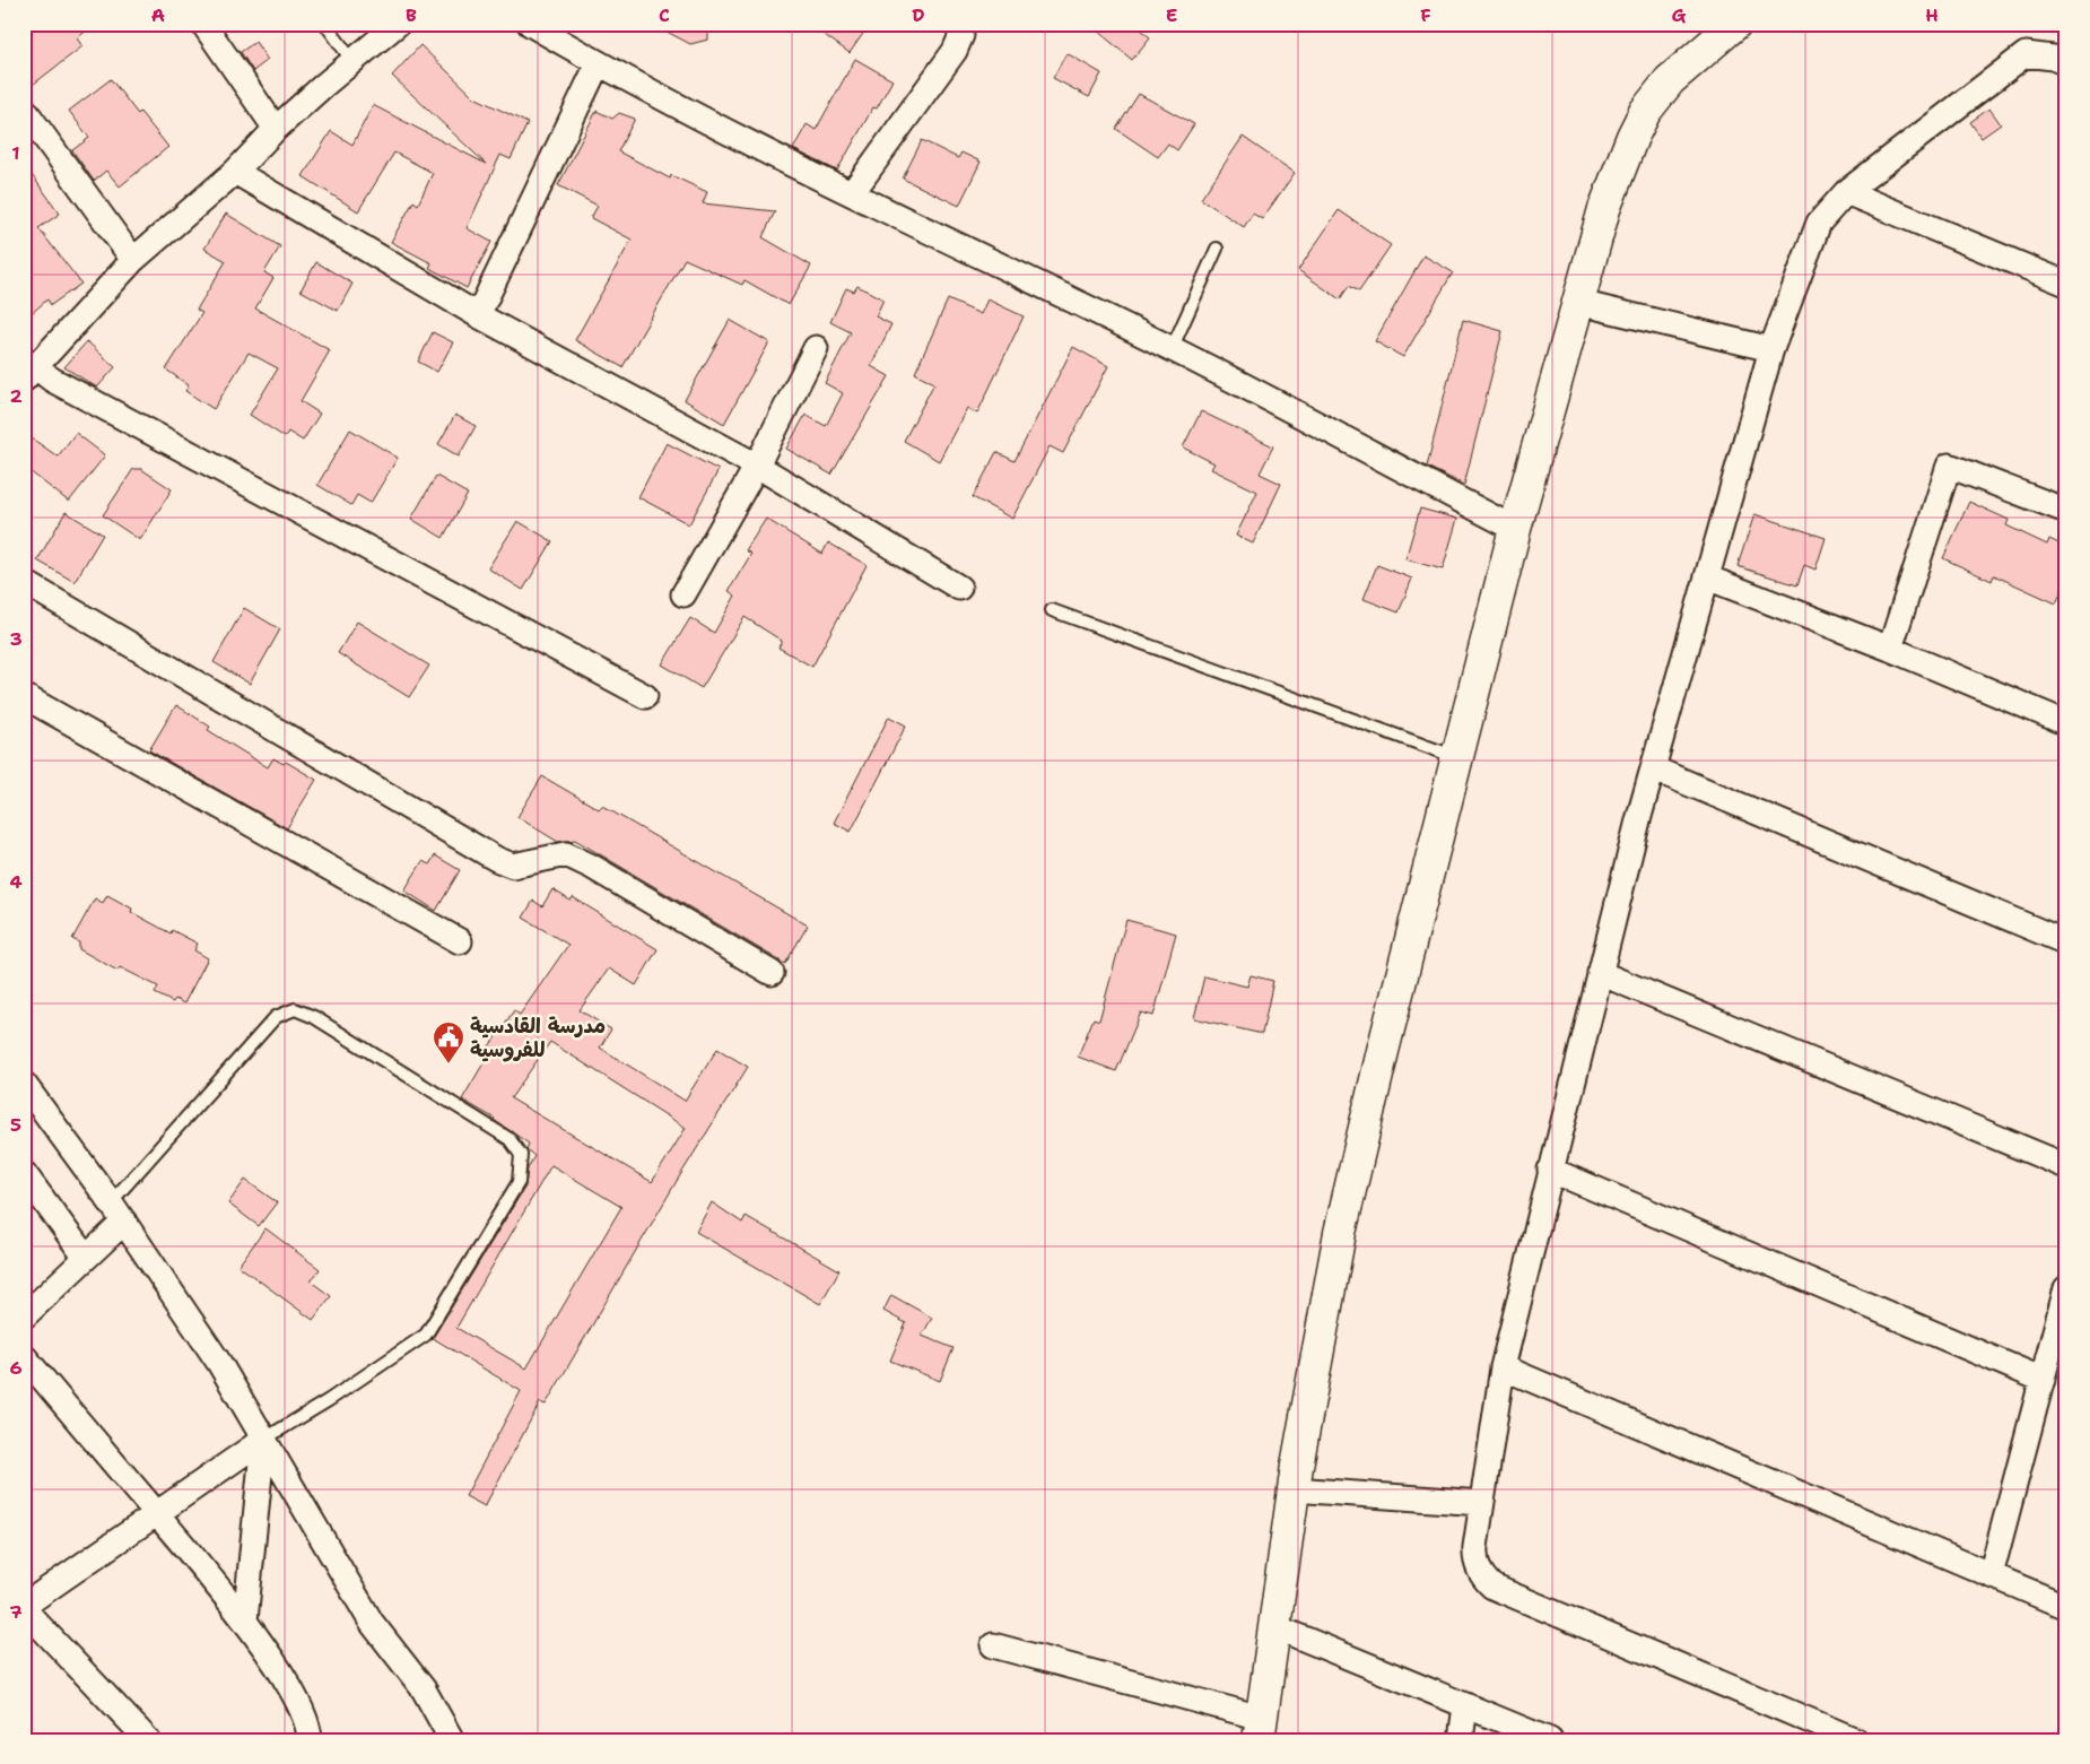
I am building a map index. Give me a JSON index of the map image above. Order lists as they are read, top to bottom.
{
  "places": {
    "public building": ["مدرسة القادسية للفروسية"]
  },
  "grid": {
    "columns": [
      "A",
      "B",
      "C",
      "D",
      "E",
      "F",
      "G",
      "H"
    ],
    "rows": [
      "1",
      "2",
      "3",
      "4",
      "5",
      "6",
      "7"
    ]
  }
}
